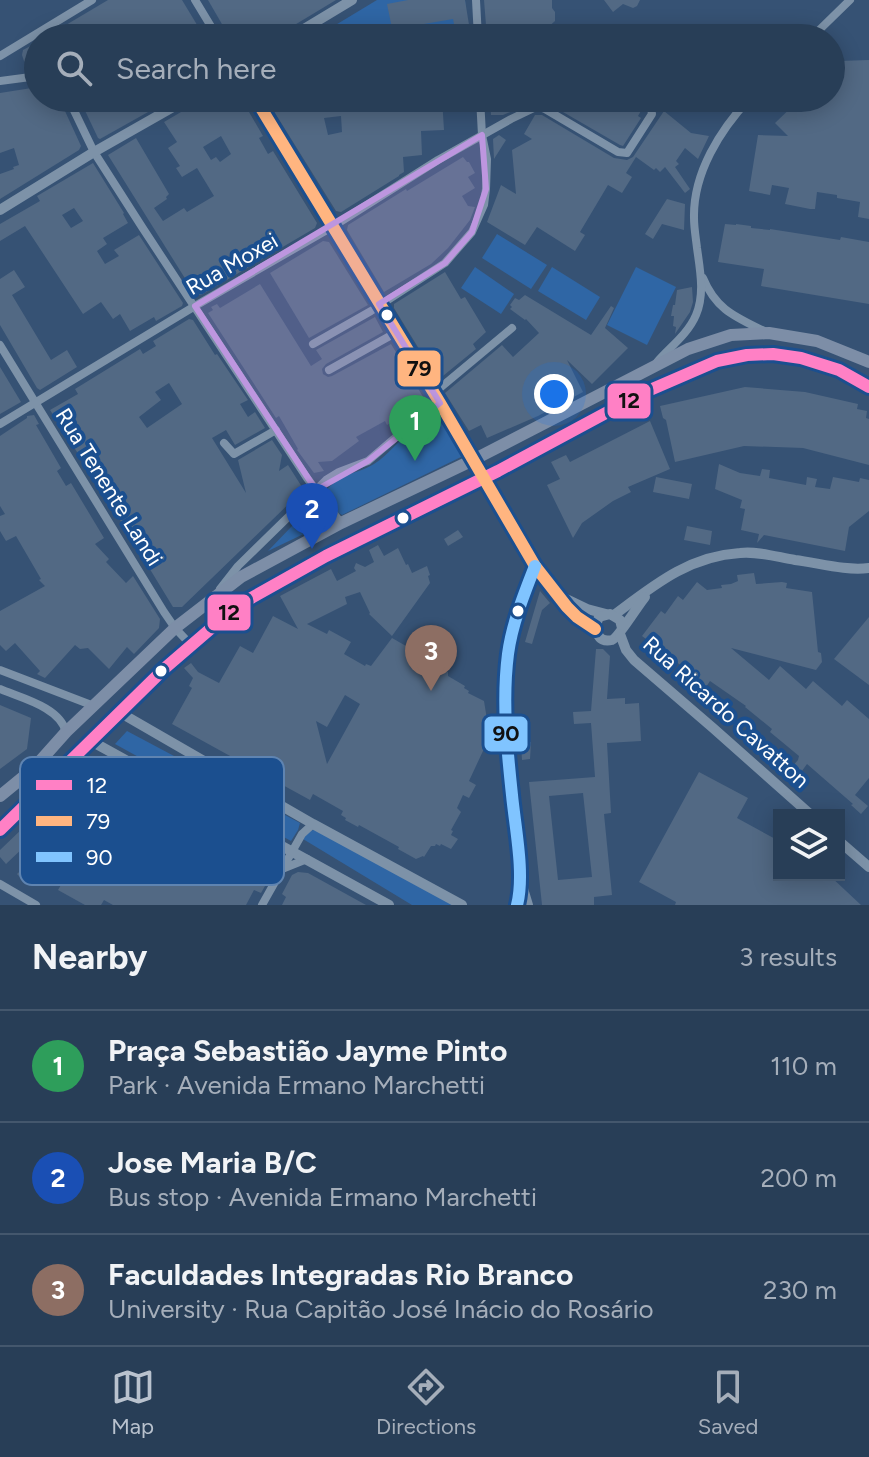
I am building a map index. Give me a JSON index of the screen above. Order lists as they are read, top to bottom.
{
  "streets": {
    "street": ["Rua Moxei", "Rua Tenente Landi", "Rua Ricardo Cavatton"]
  },
  "crossings": [
    ["Rua Moxei", "Rua Tenente Landi"]
  ],
  "lines": ["transit line 79", "transit line 12", "transit line 90"],
  "legend": ["12", "79", "90"],
  "page": {
    "search": "Search here",
    "pins": ["1", "2", "3"],
    "heading": ["Nearby", "3 results"],
    "list": [
      {
        "mark": "1",
        "name": "Praça Sebastião Jayme Pinto",
        "note": "Park · Avenida Ermano Marchetti",
        "value": "110 m"
      },
      {
        "mark": "2",
        "name": "Jose Maria B/C",
        "note": "Bus stop · Avenida Ermano Marchetti",
        "value": "200 m"
      },
      {
        "mark": "3",
        "name": "Faculdades Integradas Rio Branco",
        "note": "University · Rua Capitão José Inácio do Rosário",
        "value": "230 m"
      }
    ],
    "nav": ["Map", "Directions", "Saved"]
  }
}
